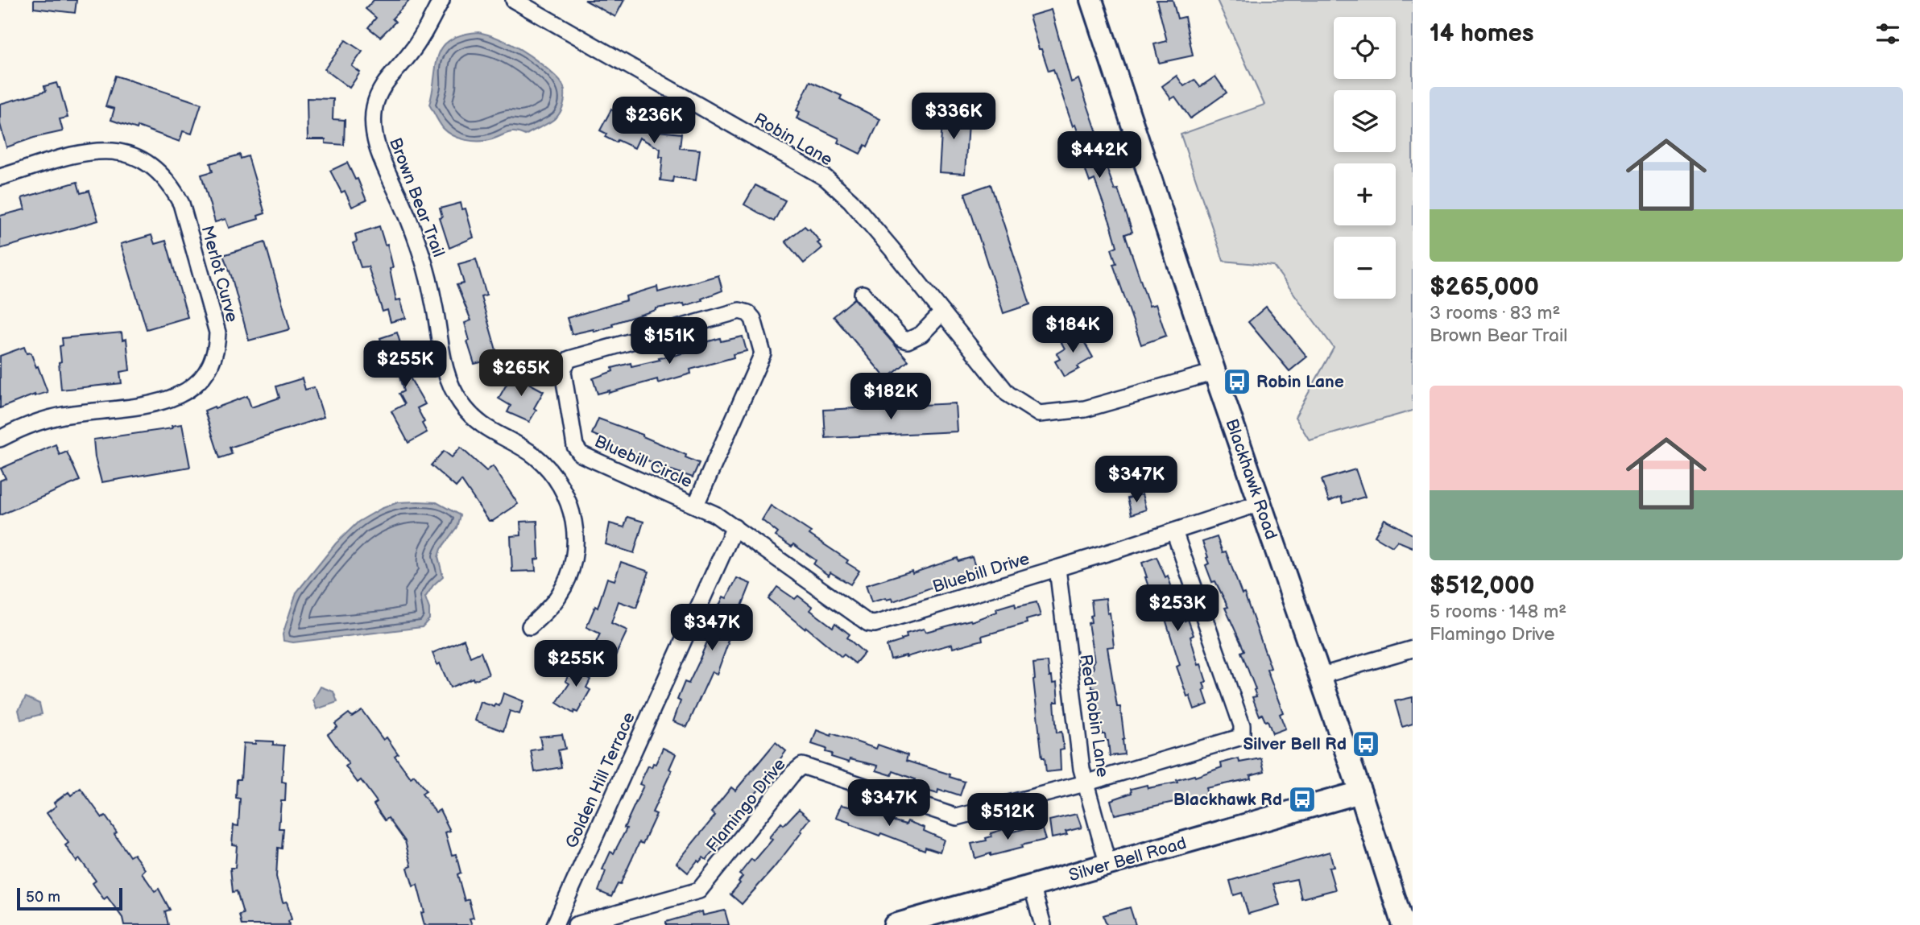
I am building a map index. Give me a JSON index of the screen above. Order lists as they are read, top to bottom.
{
  "streets": {
    "street": [
      "Robin Lane",
      "Brown Bear Trail",
      "Merlot Curve",
      "Bluebill Circle",
      "Blackhawk Road",
      "Bluebill Drive",
      "Red Robin Lane",
      "Golden Hill Terrace",
      "Flamingo Drive",
      "Silver Bell Road"
    ]
  },
  "crossings": [
    ["Robin Lane", "Blackhawk Road"],
    ["Bluebill Circle", "Bluebill Drive"],
    ["Bluebill Circle", "Golden Hill Terrace"],
    ["Blackhawk Road", "Bluebill Drive"],
    ["Blackhawk Road", "Silver Bell Road"],
    ["Bluebill Drive", "Red Robin Lane"],
    ["Bluebill Drive", "Golden Hill Terrace"],
    ["Bluebill Drive", "Flamingo Drive"],
    ["Red Robin Lane", "Flamingo Drive"],
    ["Red Robin Lane", "Silver Bell Road"]
  ],
  "places": {
    "bus stop": ["Robin Lane", "Silver Bell Rd", "Blackhawk Rd"]
  },
  "scale_bar": "50 m",
  "page": {
    "heading": "14 homes",
    "map_buttons": ["+", "−"],
    "list": [
      {
        "name": "$265,000",
        "note": "3 rooms · 83 m² · Brown Bear Trail"
      },
      {
        "name": "$512,000",
        "note": "5 rooms · 148 m² · Flamingo Drive"
      }
    ],
    "price": [
      "$336K",
      "$236K",
      "$442K",
      "$184K",
      "$151K",
      "$255K",
      "$265K",
      "$182K",
      "$347K",
      "$253K",
      "$347K",
      "$255K",
      "$347K",
      "$512K"
    ],
    "scale": "50 m"
  }
}
